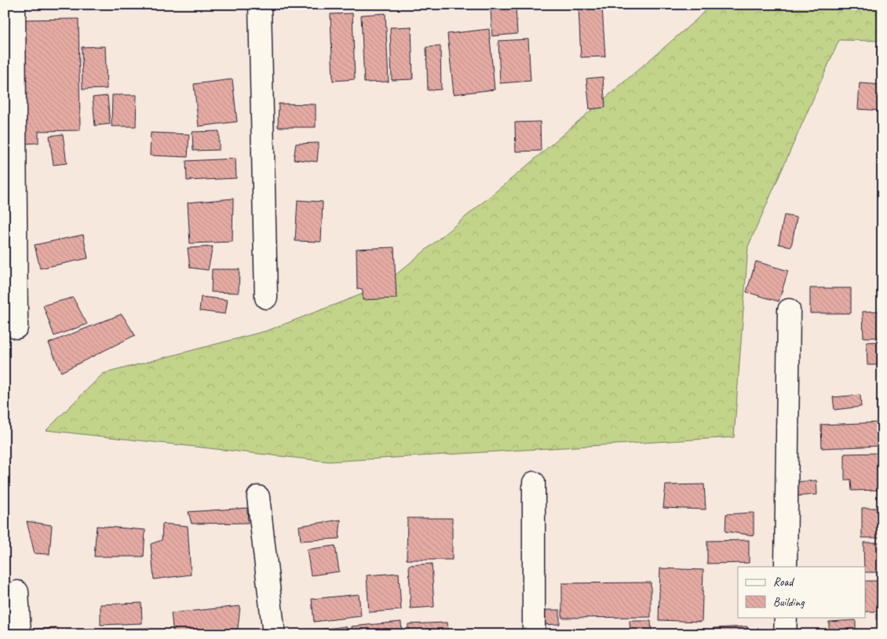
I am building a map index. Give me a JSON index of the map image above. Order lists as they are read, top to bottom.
{
  "legend": ["Road", "Building"]
}
